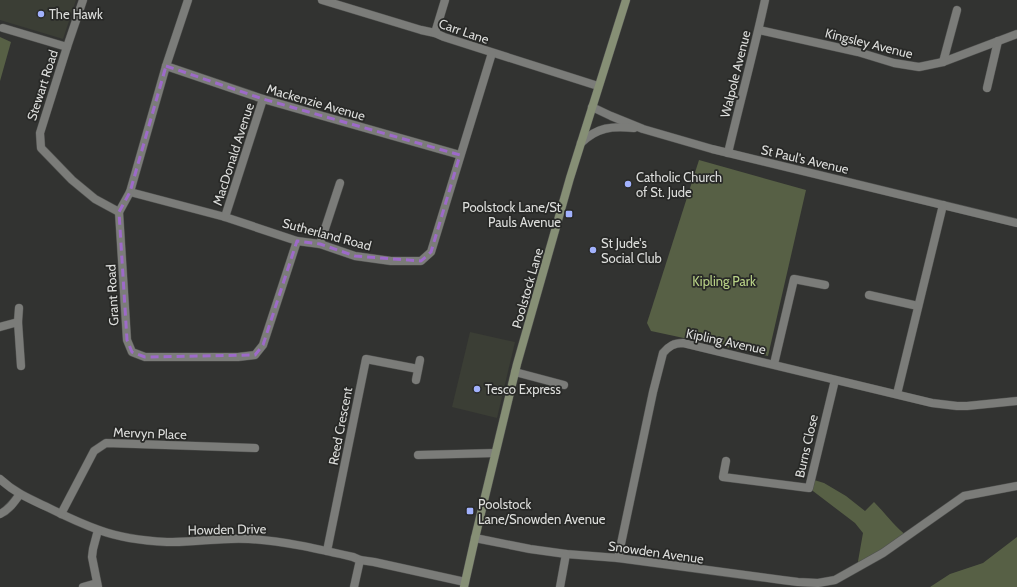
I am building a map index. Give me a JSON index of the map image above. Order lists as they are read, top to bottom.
{
  "streets": {
    "main road": ["Poolstock Lane"],
    "street": [
      "Carr Lane",
      "Kingsley Avenue",
      "Walpole Avenue",
      "Stewart Road",
      "Mackenzie Avenue",
      "MacDonald Avenue",
      "St Paul's Avenue",
      "Sutherland Road",
      "Grant Road",
      "Kipling Avenue",
      "Reed Crescent",
      "Mervyn Place",
      "Burns Close",
      "Howden Drive",
      "Snowden Avenue"
    ]
  },
  "crossings": [
    ["Carr Lane", "Sutherland Road"],
    ["Carr Lane", "Poolstock Lane"],
    ["Kingsley Avenue", "Walpole Avenue"],
    ["Walpole Avenue", "St Paul's Avenue"],
    ["Stewart Road", "Grant Road"],
    ["Mackenzie Avenue", "MacDonald Avenue"],
    ["Mackenzie Avenue", "Sutherland Road"],
    ["MacDonald Avenue", "Sutherland Road"],
    ["St Paul's Avenue", "Poolstock Lane"],
    ["Sutherland Road", "Grant Road"],
    ["Poolstock Lane", "Howden Drive"],
    ["Poolstock Lane", "Snowden Avenue"],
    ["Kipling Avenue", "Burns Close"],
    ["Kipling Avenue", "Snowden Avenue"],
    ["Reed Crescent", "Howden Drive"],
    ["Mervyn Place", "Howden Drive"]
  ],
  "parks": ["Kipling Park"],
  "places": {
    "other": [
      "The Hawk",
      "Catholic Church of St. Jude",
      "St Jude's Social Club",
      "Tesco Express"
    ],
    "transit": ["Poolstock Lane/St Pauls Avenue", "Poolstock Lane/Snowden Avenue"]
  }
}
